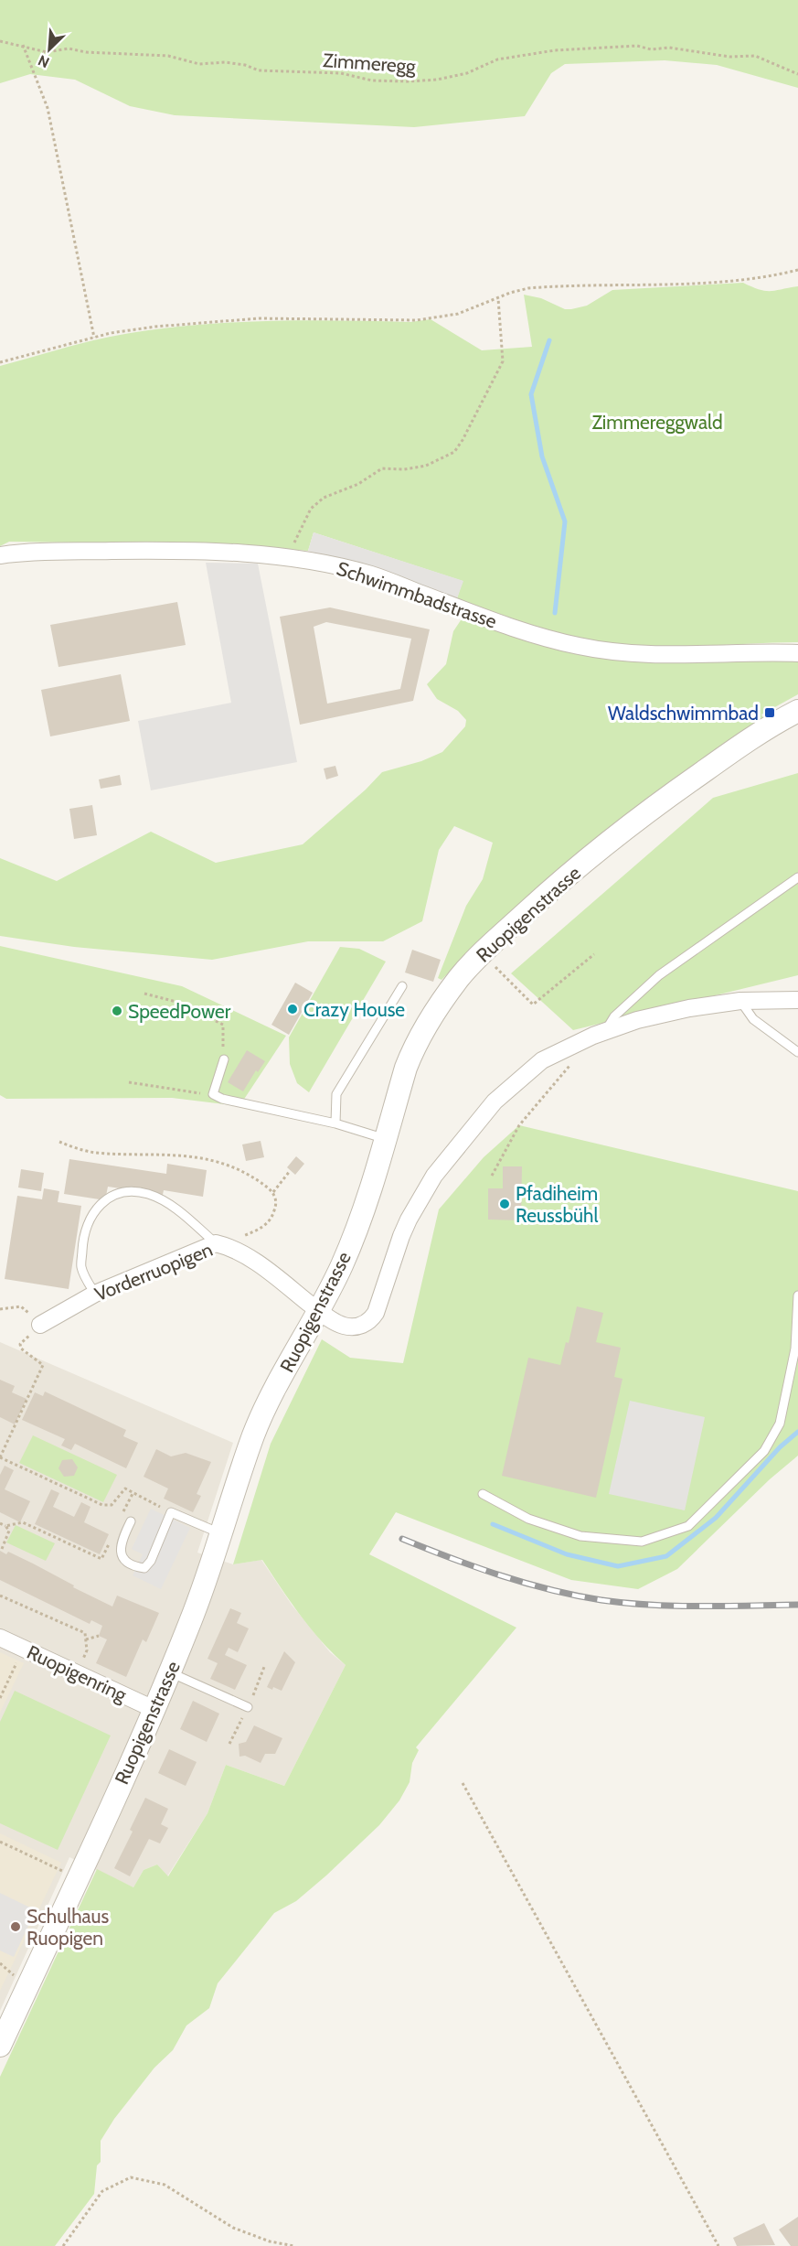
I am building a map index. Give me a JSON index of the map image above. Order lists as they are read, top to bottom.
{
  "streets": {
    "street": [
      "Schwimmbadstrasse",
      "Ruopigenstrasse",
      "Vorderruopigen",
      "Ruopigenring"
    ],
    "path": ["Zimmeregg"]
  },
  "crossings": [
    ["Ruopigenstrasse", "Vorderruopigen"],
    ["Ruopigenstrasse", "Ruopigenring"]
  ],
  "parks": ["Zimmereggwald"],
  "places": {
    "transit": ["Waldschwimmbad"],
    "other": [
      "Crazy House",
      "SpeedPower",
      "Pfadiheim Reussbühl",
      "Schulhaus Ruopigen"
    ]
  },
  "north": "bottom left"
}
